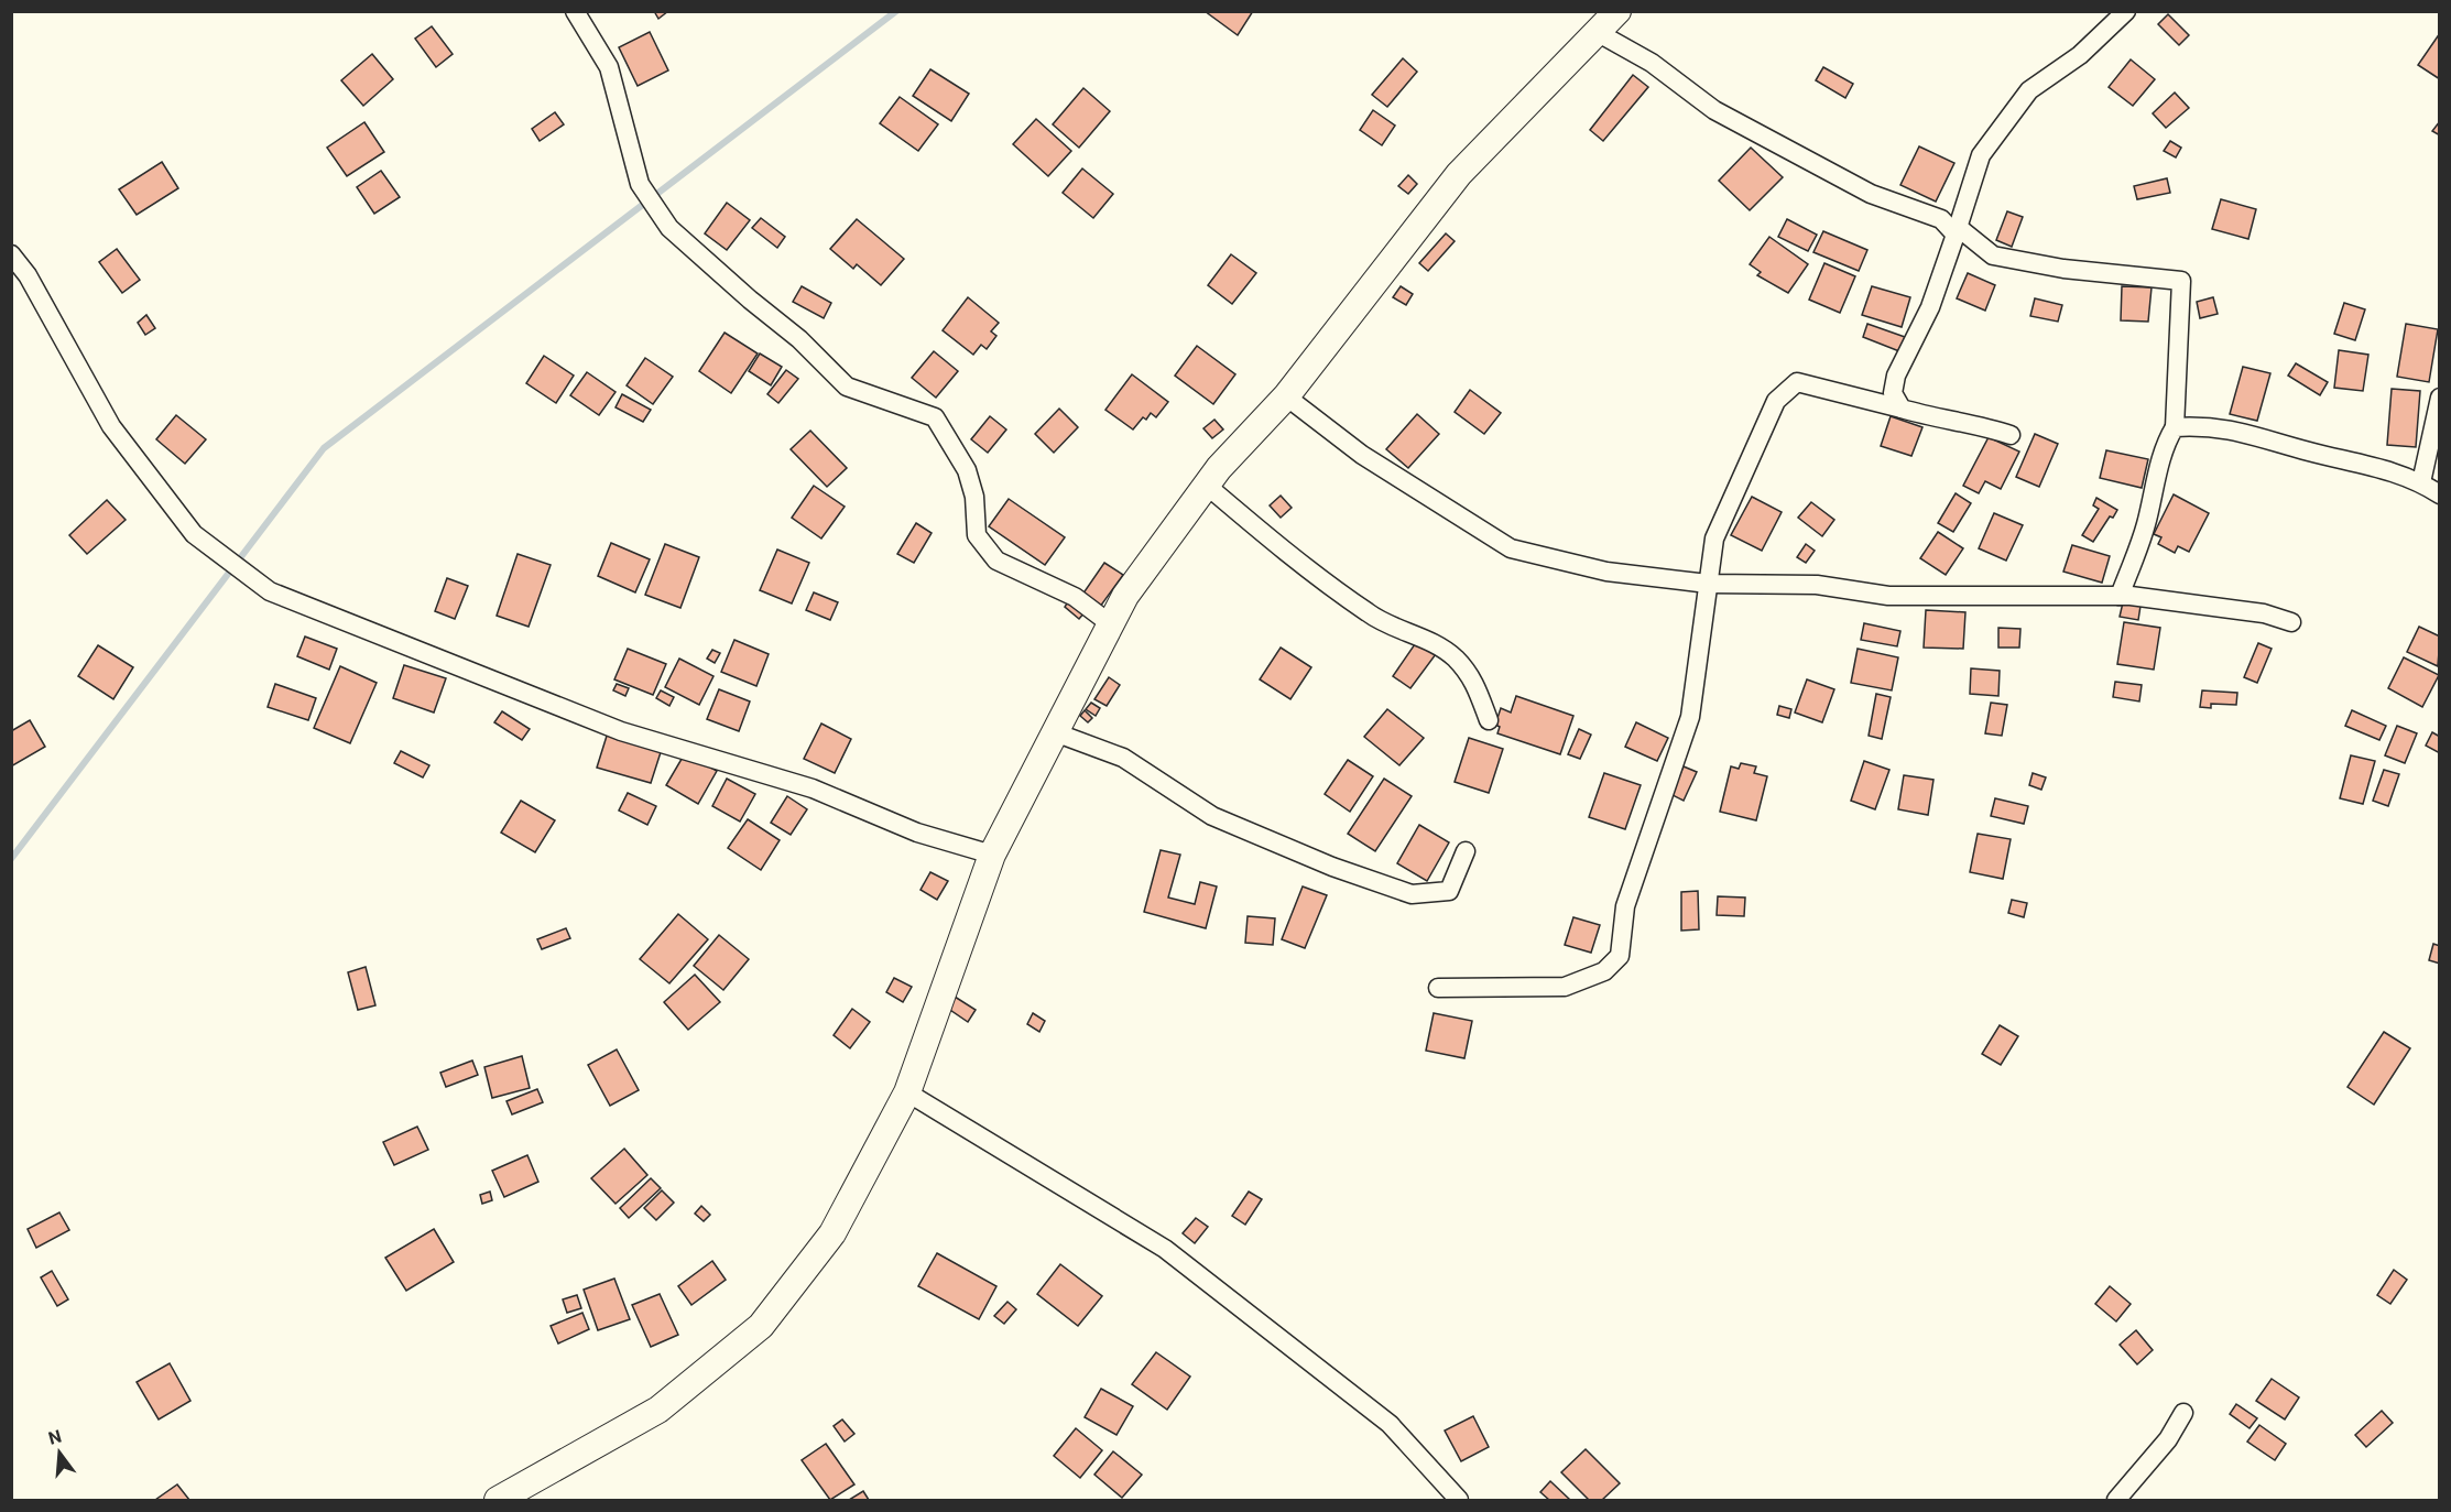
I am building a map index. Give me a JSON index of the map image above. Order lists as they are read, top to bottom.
{
  "north": "top"
}
